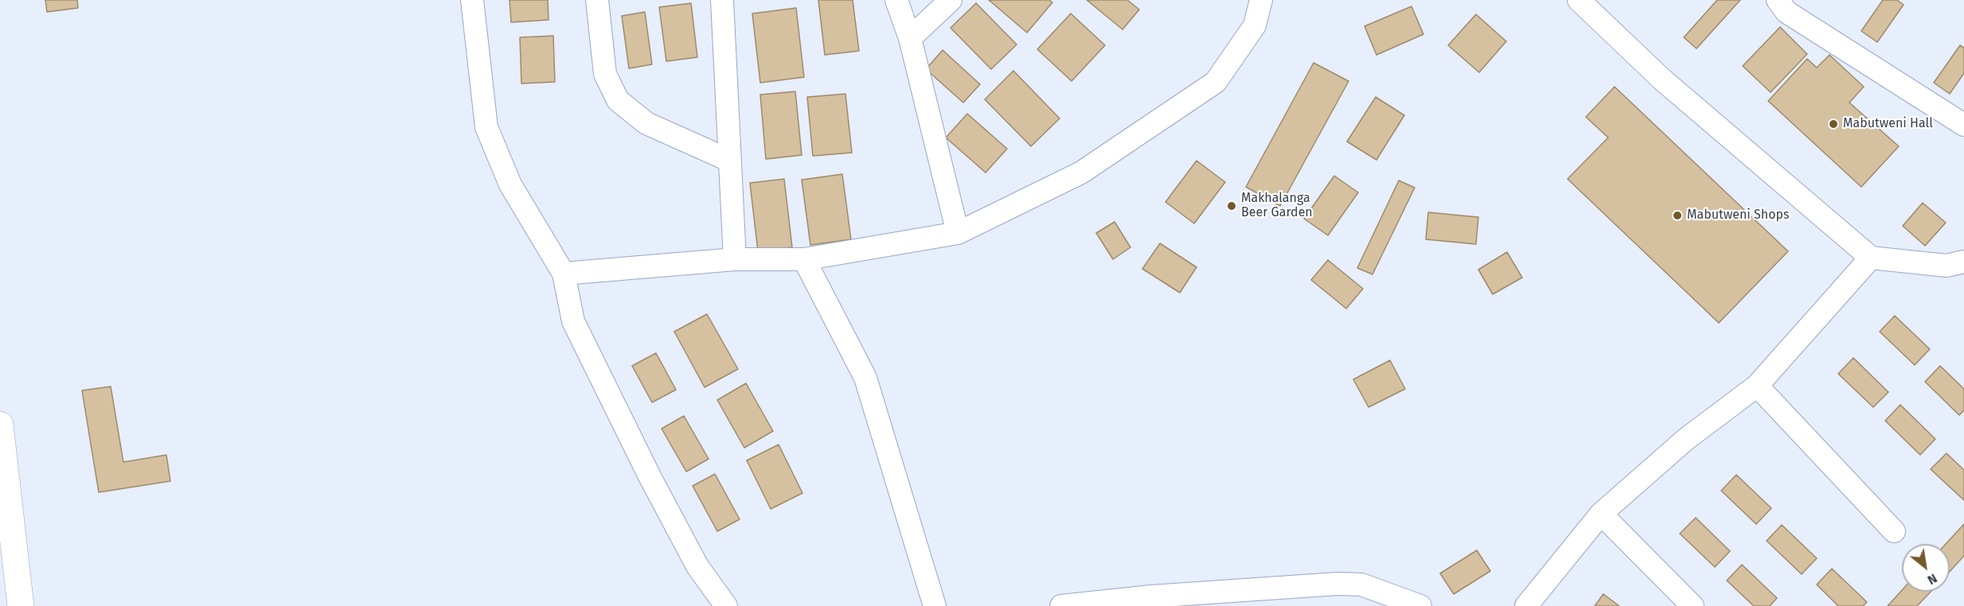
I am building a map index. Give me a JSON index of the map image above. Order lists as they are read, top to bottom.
{
  "places": ["Mabutweni Hall", "Makhalanga Beer Garden", "Mabutweni Shops"],
  "north": "bottom right"
}
